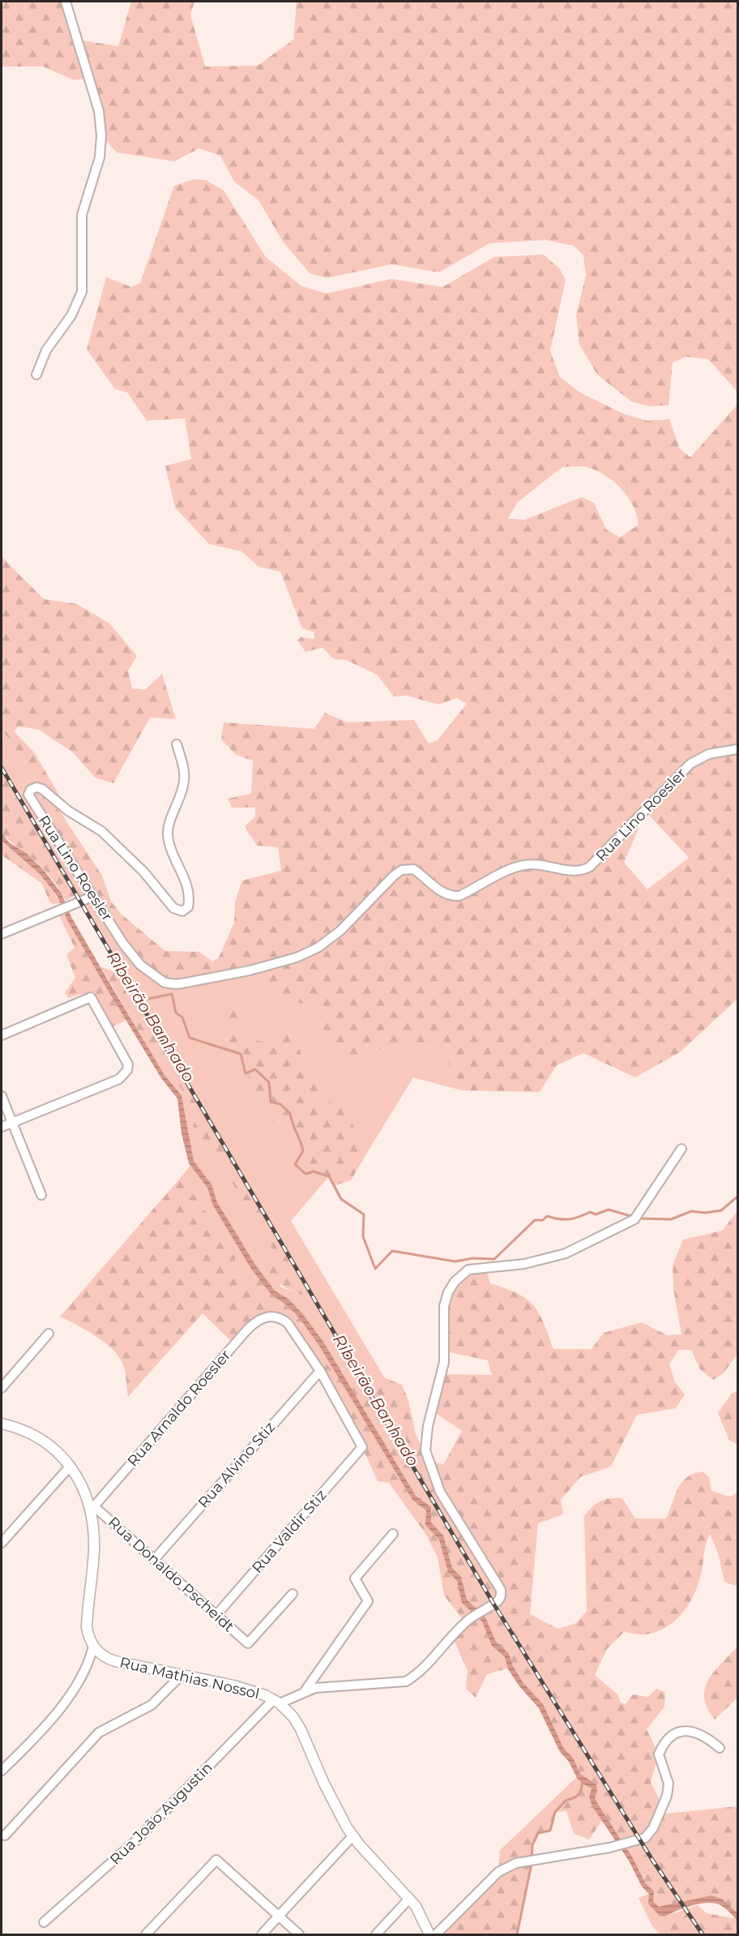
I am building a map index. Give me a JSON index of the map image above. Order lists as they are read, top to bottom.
{
  "streets": {
    "street": [
      "Rua Lino Roesler",
      "Rua Arnaldo Roesler",
      "Rua Alvino Stiz",
      "Rua Valdir Stiz",
      "Rua Donaldo Pscheidt",
      "Rua Mathias Nossol",
      "Rua João Augustin"
    ]
  },
  "crossings": [
    ["Rua Arnaldo Roesler", "Rua Alvino Stiz"],
    ["Rua Arnaldo Roesler", "Rua Valdir Stiz"],
    ["Rua Arnaldo Roesler", "Rua Donaldo Pscheidt"],
    ["Rua Alvino Stiz", "Rua Valdir Stiz"],
    ["Rua Alvino Stiz", "Rua Donaldo Pscheidt"],
    ["Rua Valdir Stiz", "Rua Donaldo Pscheidt"],
    ["Rua Mathias Nossol", "Rua João Augustin"]
  ],
  "water": ["Ribeirão Banhado"]
}
